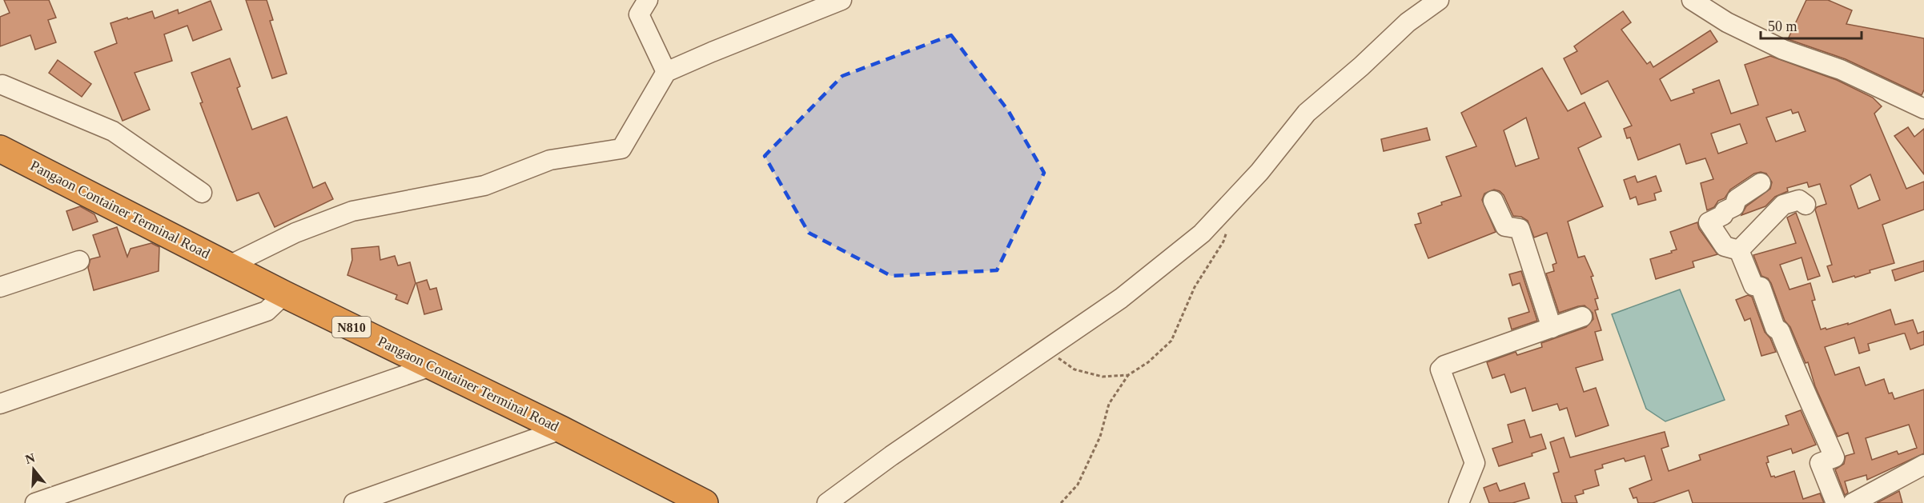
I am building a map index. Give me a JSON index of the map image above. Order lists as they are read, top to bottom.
{
  "streets": {
    "highway": ["Pangaon Container Terminal Road", "N810"]
  },
  "scale_bar": "50 m",
  "north": "top"
}
